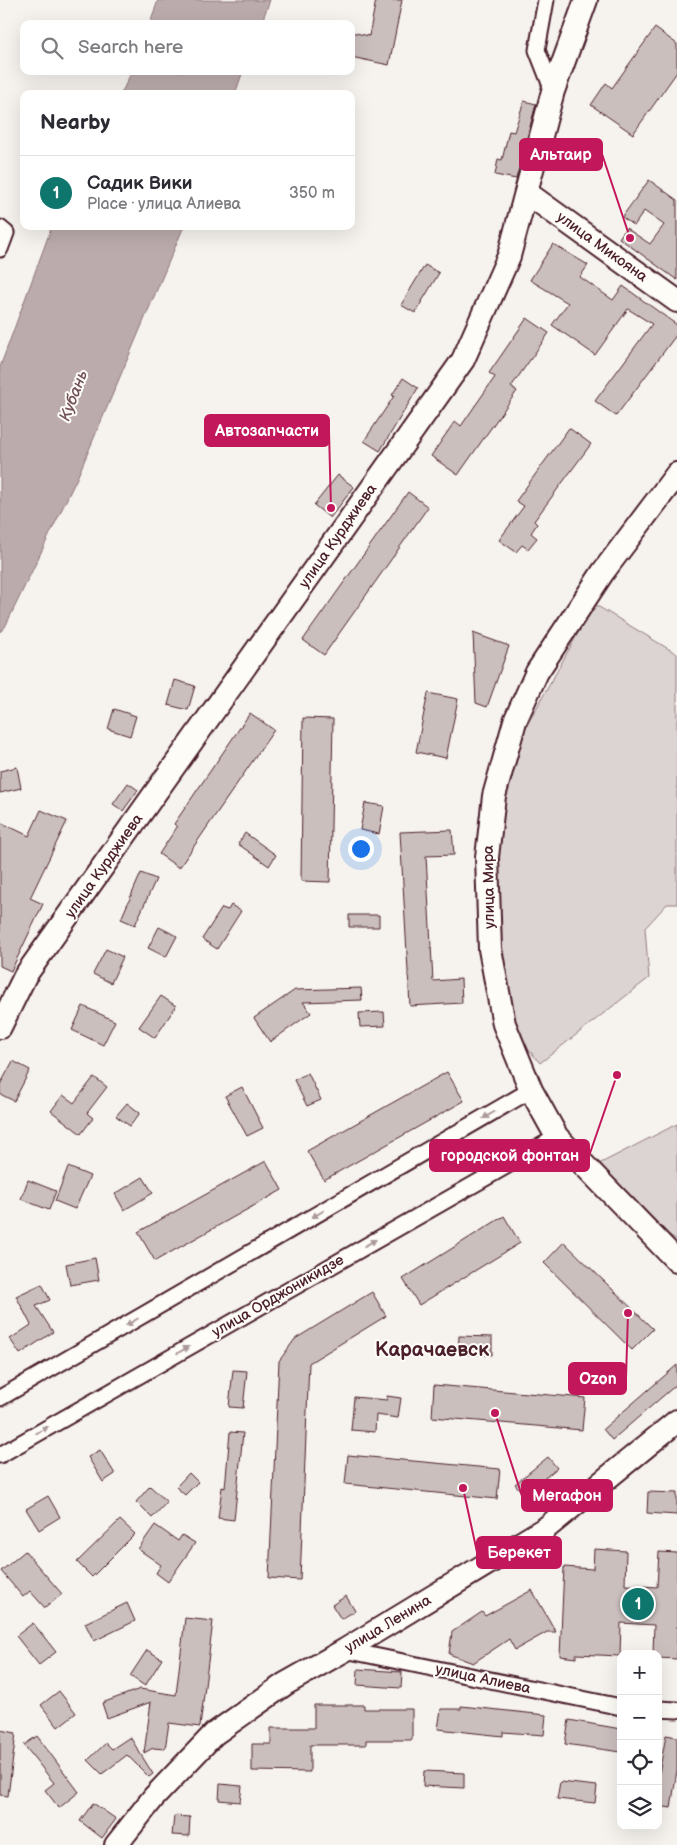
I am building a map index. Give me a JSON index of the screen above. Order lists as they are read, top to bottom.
{
  "streets": {
    "street": [
      "улица Микояна",
      "улица Курджиева",
      "улица Мира",
      "улица Орджоникидзе",
      "улица Ленина",
      "улица Алиева"
    ]
  },
  "crossings": [
    ["улица Микояна", "улица Курджиева"],
    ["улица Мира", "улица Орджоникидзе"],
    ["улица Ленина", "улица Алиева"]
  ],
  "districts": ["Карачаевск"],
  "water": ["Кубань"],
  "places": [
    "Альтаир",
    "Автозапчасти",
    "городской фонтан",
    "Ozon",
    "Мегафон",
    "Берекет"
  ],
  "page": {
    "search": "Search here",
    "heading": "Nearby",
    "list": [
      {
        "mark": "1",
        "name": "Садик Вики",
        "note": "Place · улица Алиева",
        "value": "350 m"
      }
    ],
    "pins": "1",
    "map_buttons": ["+", "−"]
  }
}
